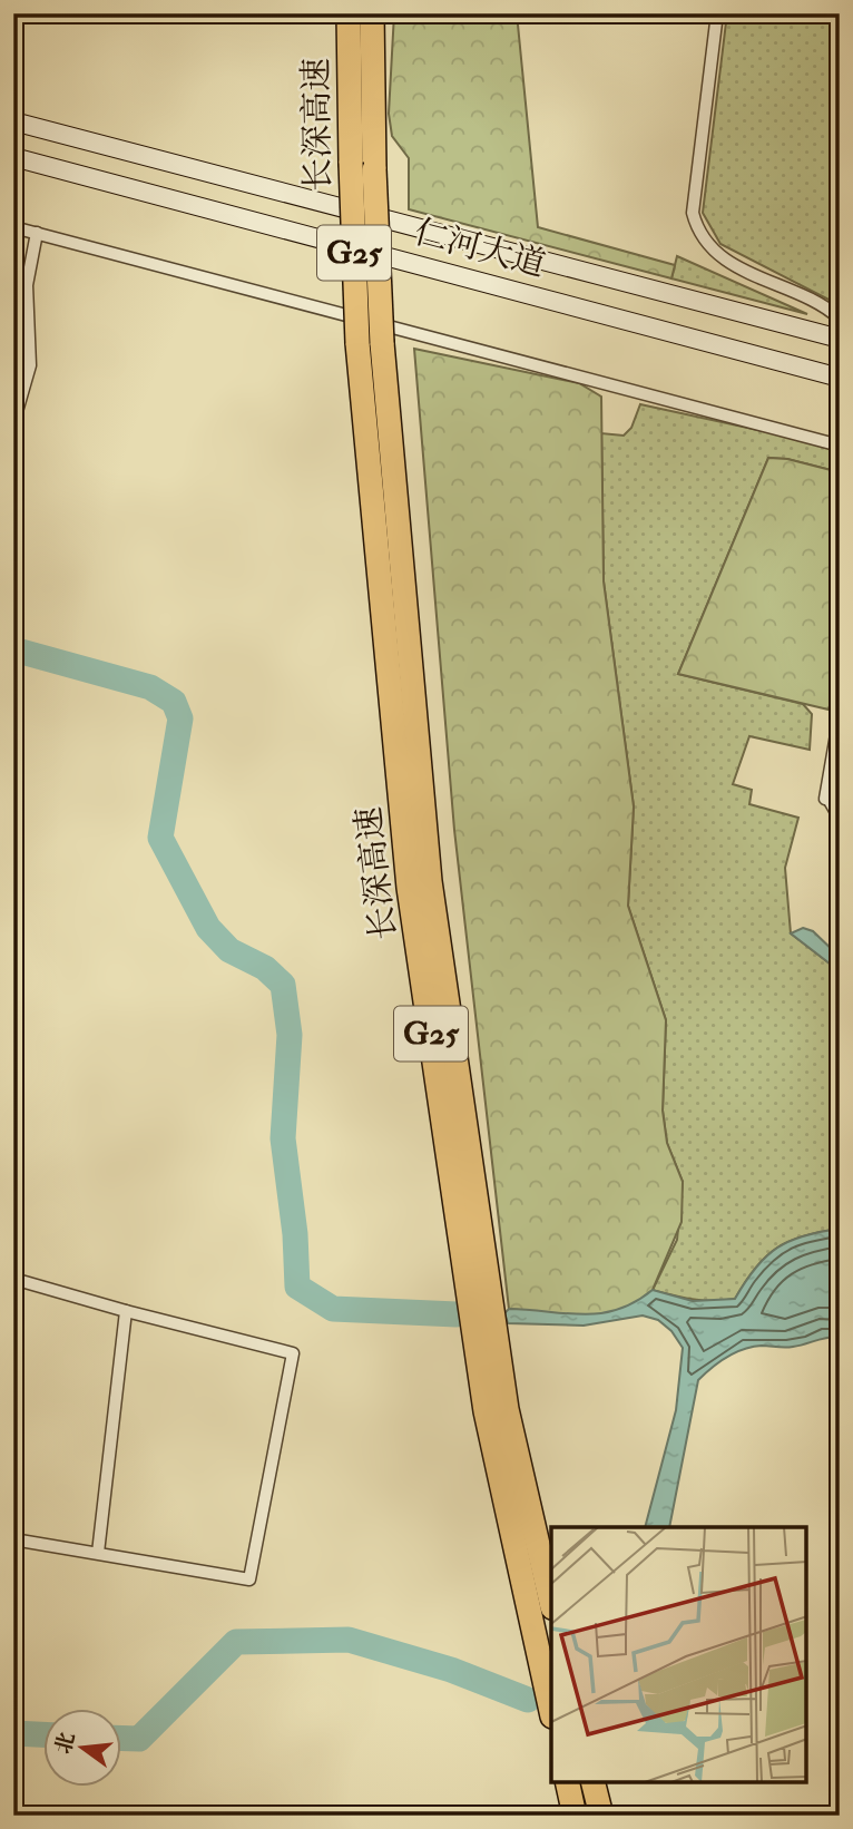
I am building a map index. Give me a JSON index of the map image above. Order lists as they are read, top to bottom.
{
  "streets": {
    "highway": ["长深高速", "G25"],
    "main road": ["仁河大道"]
  },
  "north": "left"
}
